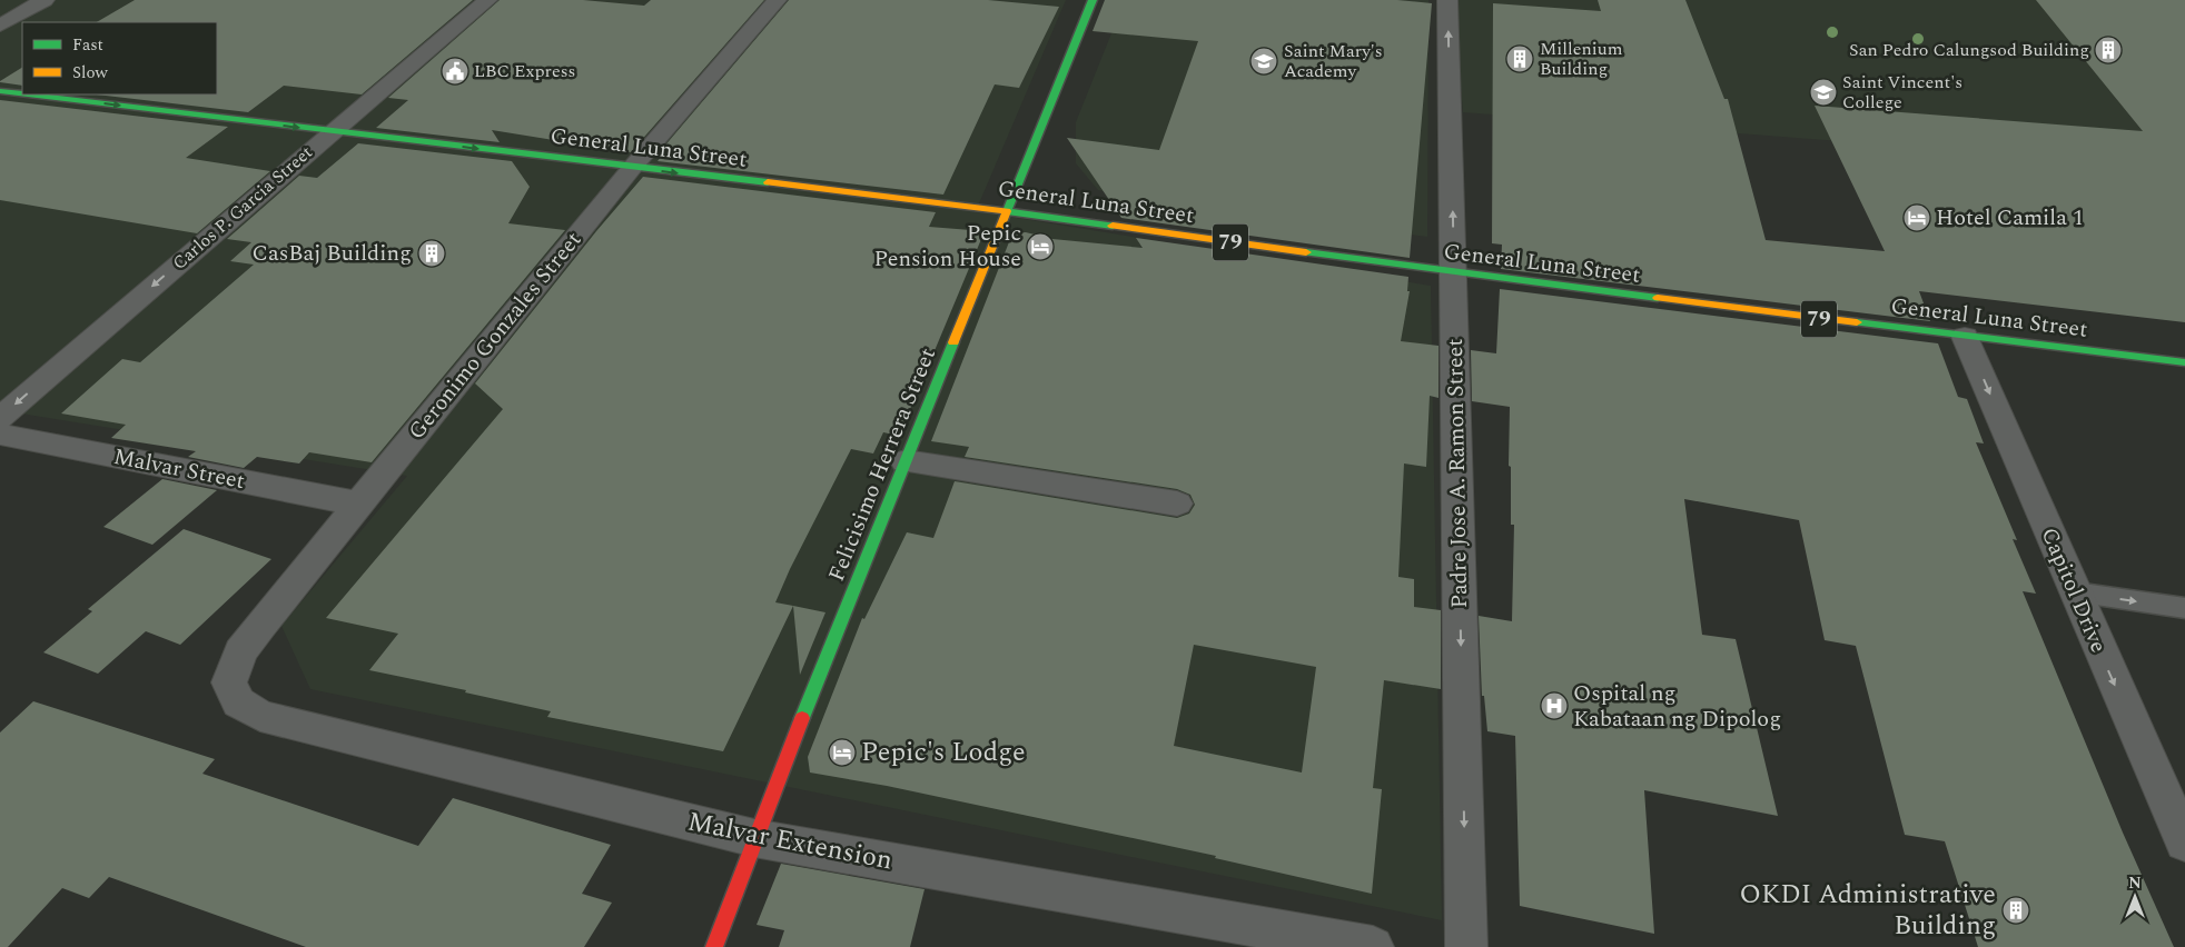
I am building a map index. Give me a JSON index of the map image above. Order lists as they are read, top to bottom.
{
  "streets": {
    "street": [
      "General Luna Street",
      "Carlos P. Garcia Street",
      "79",
      "Geronimo Gonzales Street",
      "Felicisimo Herrera Street",
      "Malvar Street",
      "Padre Jose A. Ramon Street",
      "Capitol Drive",
      "Malvar Extension"
    ]
  },
  "crossings": [
    ["General Luna Street", "Carlos P. Garcia Street"],
    ["General Luna Street", "Geronimo Gonzales Street"],
    ["General Luna Street", "Felicisimo Herrera Street"],
    ["General Luna Street", "Padre Jose A. Ramon Street"],
    ["General Luna Street", "Capitol Drive"],
    ["Geronimo Gonzales Street", "Malvar Street"],
    ["Geronimo Gonzales Street", "Malvar Extension"],
    ["Felicisimo Herrera Street", "Malvar Extension"]
  ],
  "one_way": ["General Luna Street", "Carlos P. Garcia Street", "Capitol Drive"],
  "places": {
    "building": [
      "San Pedro Calungsod Building",
      "Millenium Building",
      "CasBaj Building",
      "OKDI Administrative Building"
    ],
    "school or university": ["Saint Mary's Academy", "Saint Vincent's College"],
    "public building": ["LBC Express"],
    "hotel": ["Hotel Camila 1", "Pepic Pension House", "Pepic's Lodge"],
    "hospital": ["Ospital ng Kabataan ng Dipolog"]
  },
  "legend": ["Fast", "Slow"],
  "north": "top"
}
